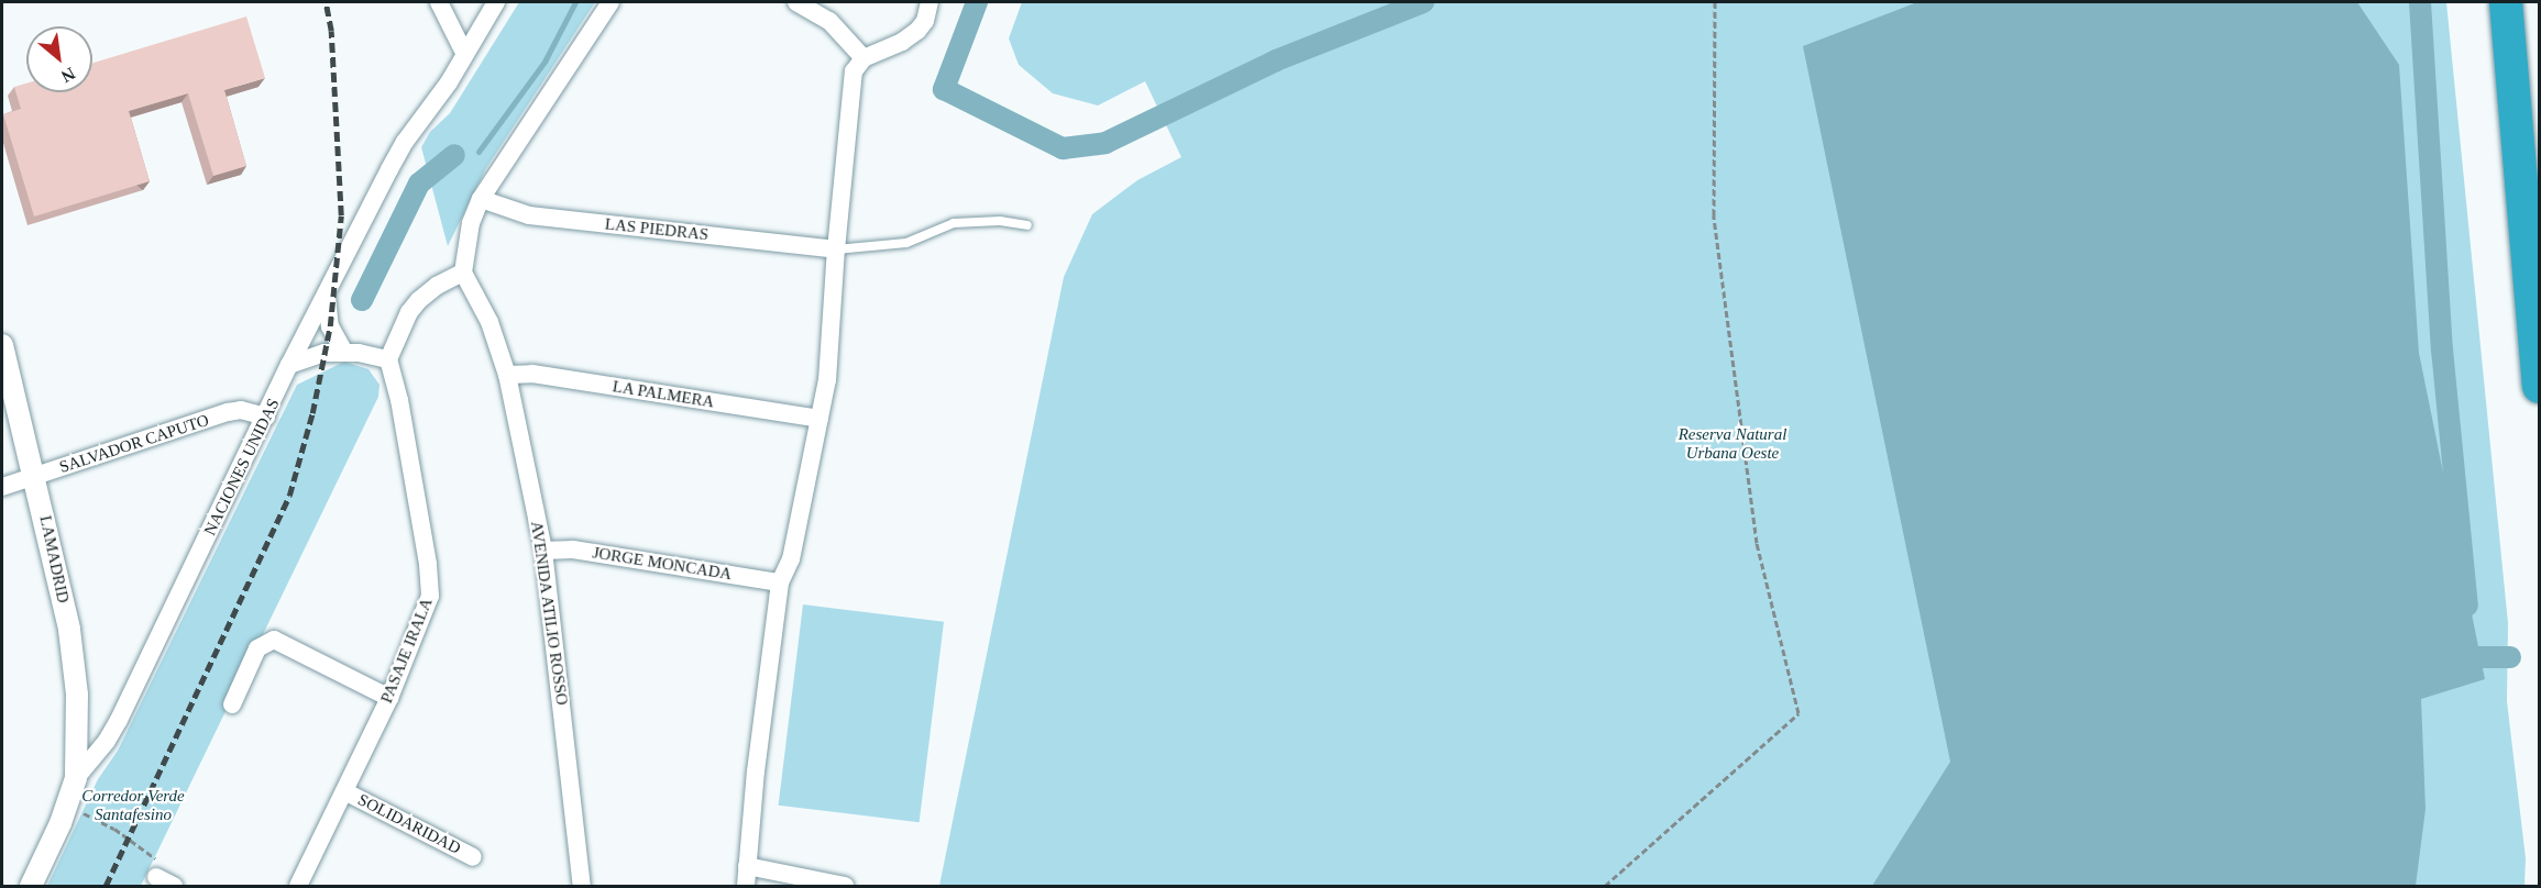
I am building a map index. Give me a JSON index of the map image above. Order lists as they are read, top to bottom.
{
  "streets": {
    "street": [
      "LAS PIEDRAS",
      "LA PALMERA",
      "SALVADOR CAPUTO",
      "NACIONES UNIDAS",
      "LAMADRID",
      "JORGE MONCADA",
      "AVENIDA ATILIO ROSSO",
      "PASAJE IRALA",
      "SOLIDARIDAD"
    ]
  },
  "crossings": [
    ["LA PALMERA", "AVENIDA ATILIO ROSSO"],
    ["SALVADOR CAPUTO", "NACIONES UNIDAS"],
    ["SALVADOR CAPUTO", "LAMADRID"],
    ["NACIONES UNIDAS", "LAMADRID"],
    ["JORGE MONCADA", "AVENIDA ATILIO ROSSO"],
    ["PASAJE IRALA", "SOLIDARIDAD"]
  ],
  "parks": ["Reserva Natural Urbana Oeste", "Corredor Verde Santafesino"],
  "north": "bottom right"
}
